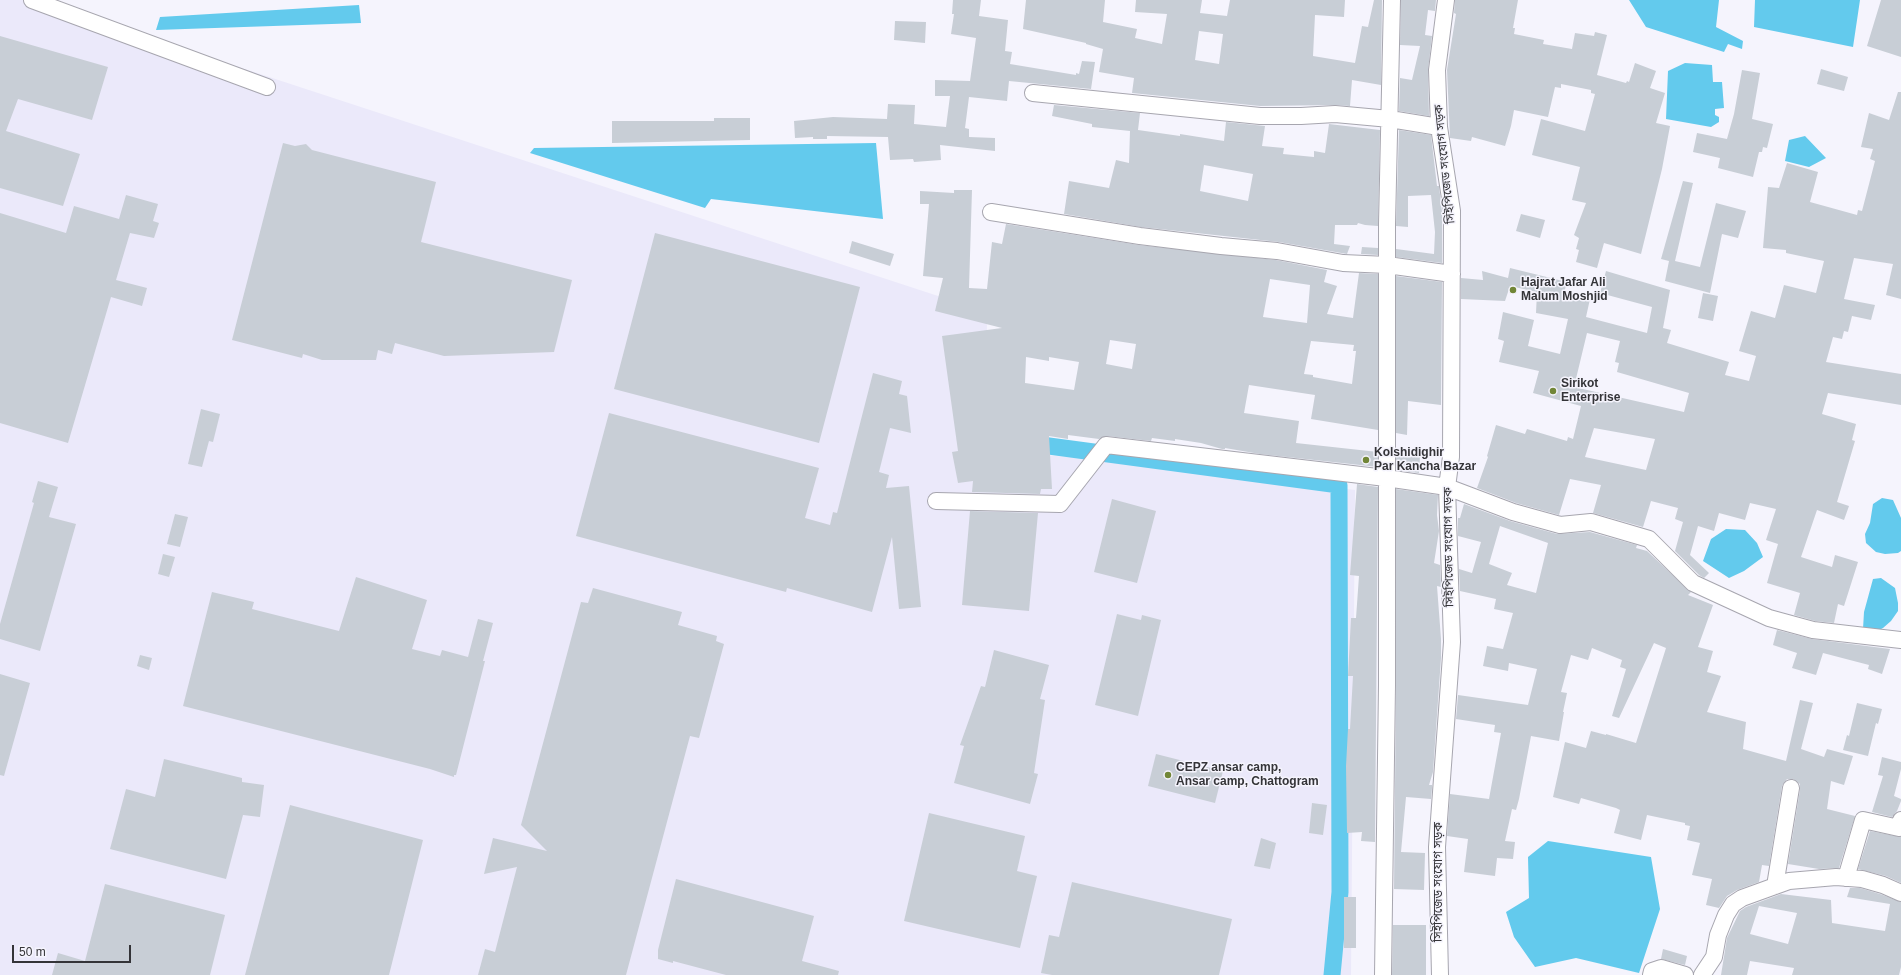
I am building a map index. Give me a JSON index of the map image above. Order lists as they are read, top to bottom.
{
  "streets": {
    "street": ["সিইপিজেড সংযোগ সড়ক"]
  },
  "places": [
    "Hajrat Jafar Ali Malum Moshjid",
    "Sirikot Enterprise",
    "Kolshidighir Par Kancha Bazar",
    "CEPZ ansar camp, Ansar camp, Chattogram"
  ],
  "scale_bar": "50 m"
}
